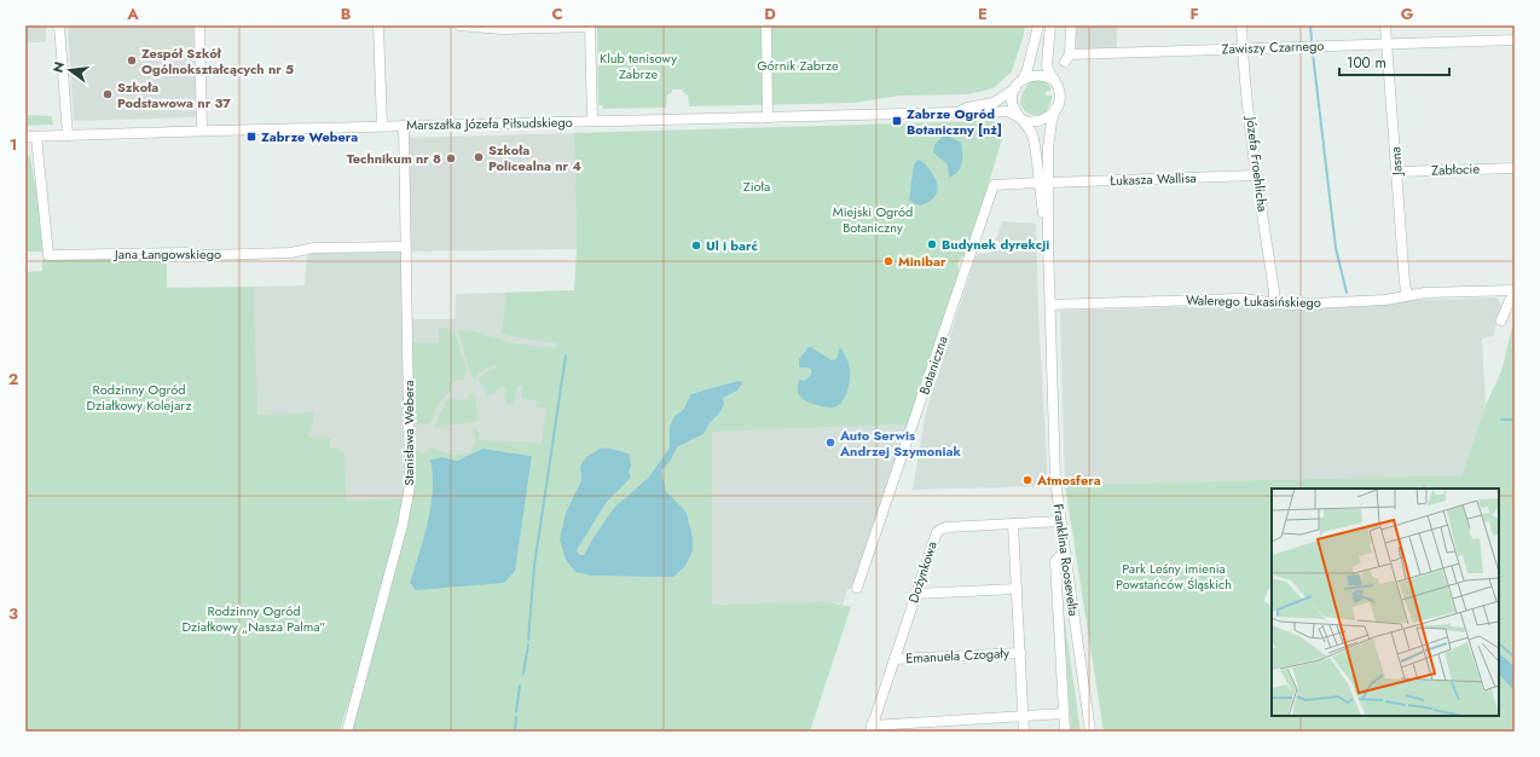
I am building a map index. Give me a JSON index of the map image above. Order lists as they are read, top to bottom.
{
  "streets": {
    "street": [
      "Zawiszy Czarnego",
      "Marszałka Józefa Piłsudskiego",
      "Jasna",
      "Józefa Froehlicha",
      "Zabłocie",
      "Łukasza Wallisa",
      "Jana Łangowskiego",
      "Walerego Łukasińskiego",
      "Botaniczna",
      "Stanisława Webera",
      "Franklina Roosevelta",
      "Dożynkowa",
      "Emanuela Czogały"
    ]
  },
  "crossings": [
    ["Zawiszy Czarnego", "Jasna"],
    ["Zawiszy Czarnego", "Józefa Froehlicha"],
    ["Marszałka Józefa Piłsudskiego", "Jana Łangowskiego"],
    ["Marszałka Józefa Piłsudskiego", "Stanisława Webera"],
    ["Marszałka Józefa Piłsudskiego", "Franklina Roosevelta"],
    ["Jasna", "Zabłocie"],
    ["Jasna", "Walerego Łukasińskiego"],
    ["Józefa Froehlicha", "Łukasza Wallisa"],
    ["Józefa Froehlicha", "Walerego Łukasińskiego"],
    ["Łukasza Wallisa", "Botaniczna"],
    ["Łukasza Wallisa", "Franklina Roosevelta"],
    ["Jana Łangowskiego", "Stanisława Webera"],
    ["Walerego Łukasińskiego", "Franklina Roosevelta"],
    ["Botaniczna", "Franklina Roosevelta"],
    ["Franklina Roosevelta", "Dożynkowa"],
    ["Dożynkowa", "Emanuela Czogały"]
  ],
  "parks": [
    "Klub tenisowy Zabrze",
    "Górnik Zabrze",
    "Zioła",
    "Miejski Ogród Botaniczny",
    "Rodzinny Ogród Działkowy Kolejarz",
    "Park Leśny imienia Powstańców Śląskich",
    "Rodzinny Ogród Działkowy „Nasza Palma”"
  ],
  "places": {
    "other": [
      "Zespół Szkół Ogólnokształcących nr 5",
      "Szkoła Podstawowa nr 37",
      "Szkoła Policealna nr 4",
      "Technikum nr 8",
      "Budynek dyrekcji",
      "Ul i barć",
      "Minibar",
      "Auto Serwis Andrzej Szymoniak",
      "Atmosfera"
    ],
    "transit": ["Zabrze Ogród Botaniczny [nż]", "Zabrze Webera"]
  },
  "scale_bar": "100 m",
  "north": "left",
  "grid": {
    "columns": [
      "A",
      "B",
      "C",
      "D",
      "E",
      "F",
      "G"
    ],
    "rows": ["1", "2", "3"]
  }
}
